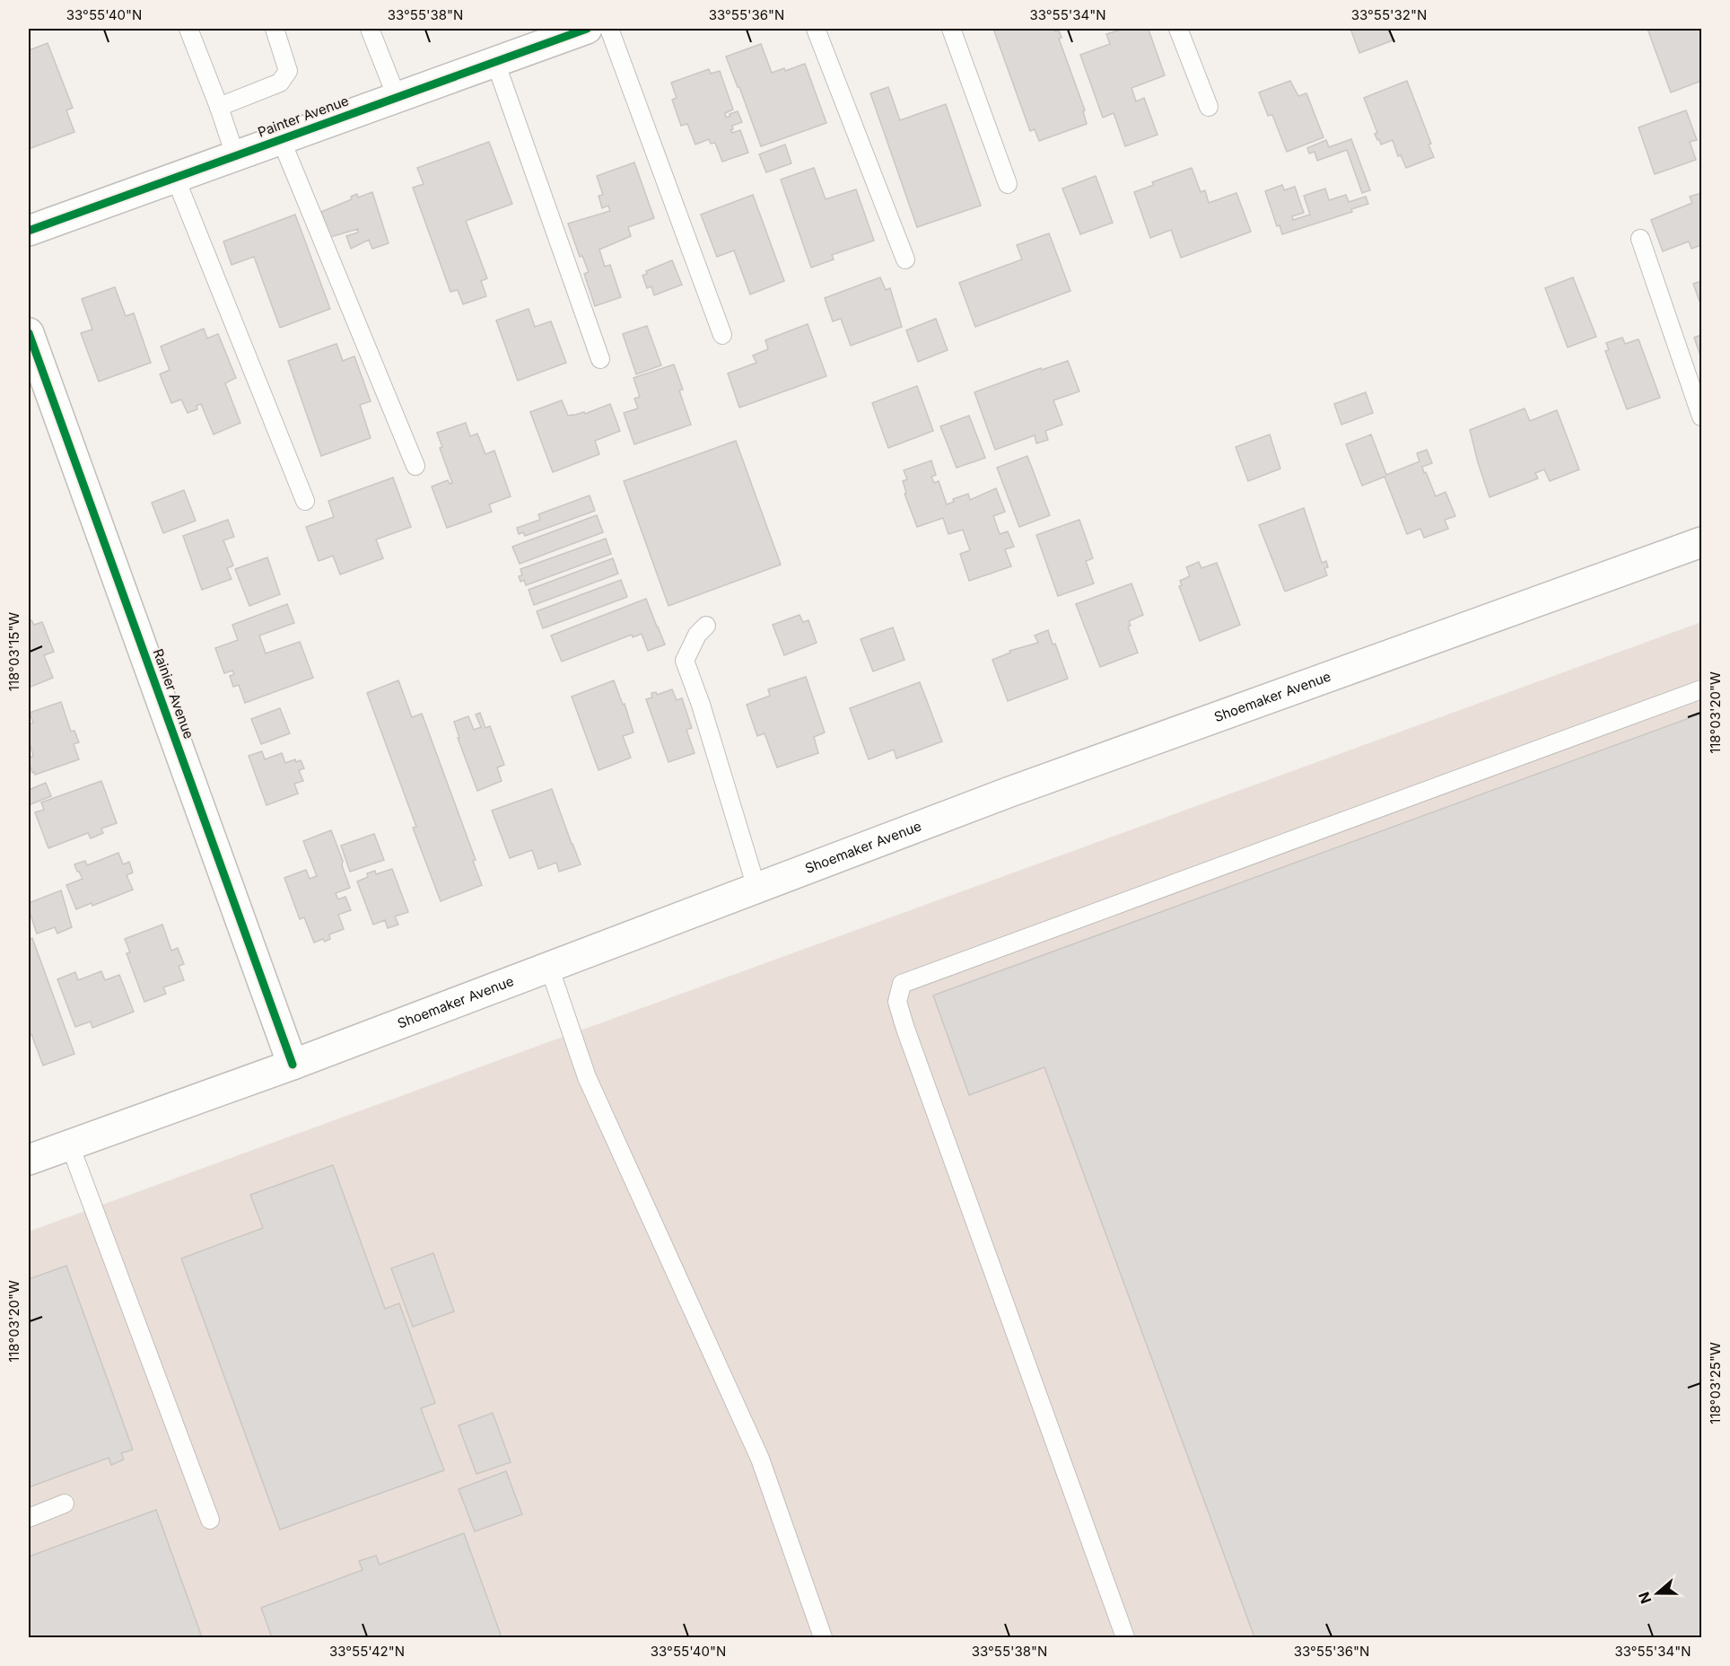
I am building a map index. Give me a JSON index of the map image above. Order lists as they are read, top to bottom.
{
  "streets": {
    "main road": ["Painter Avenue", "Rainier Avenue", "Shoemaker Avenue"]
  },
  "crossings": [
    ["Rainier Avenue", "Shoemaker Avenue"]
  ],
  "north": "left",
  "coordinates": [
    "33°55'40\"N",
    "33°55'38\"N",
    "33°55'36\"N",
    "33°55'34\"N",
    "33°55'32\"N",
    "118°03'15\"W",
    "118°03'20\"W",
    "118°03'25\"W",
    "33°55'42\"N"
  ]
}
